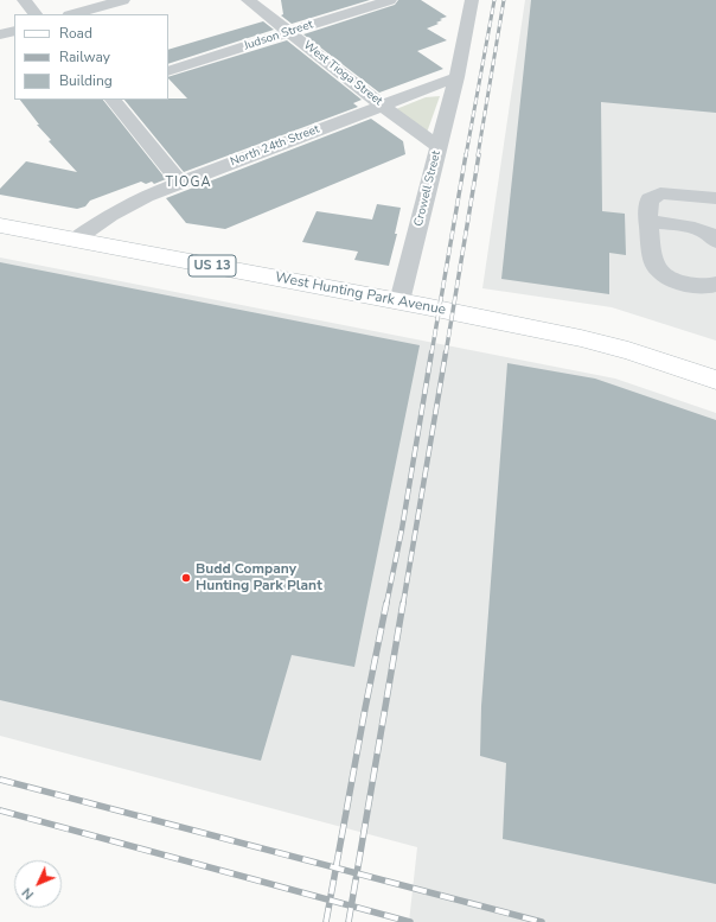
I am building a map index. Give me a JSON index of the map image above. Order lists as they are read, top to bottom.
{
  "streets": {
    "main road": ["US 13", "West Hunting Park Avenue"],
    "street": [
      "Judson Street",
      "West Tioga Street",
      "North 24th Street",
      "Crowell Street"
    ]
  },
  "crossings": [
    ["Judson Street", "West Tioga Street"],
    ["West Tioga Street", "North 24th Street"],
    ["West Tioga Street", "Crowell Street"],
    ["North 24th Street", "Crowell Street"],
    ["North 24th Street", "West Hunting Park Avenue"],
    ["Crowell Street", "West Hunting Park Avenue"]
  ],
  "districts": ["TIOGA"],
  "places": ["Budd Company Hunting Park Plant"],
  "legend": ["Road", "Railway", "Building"],
  "north": "bottom left"
}
